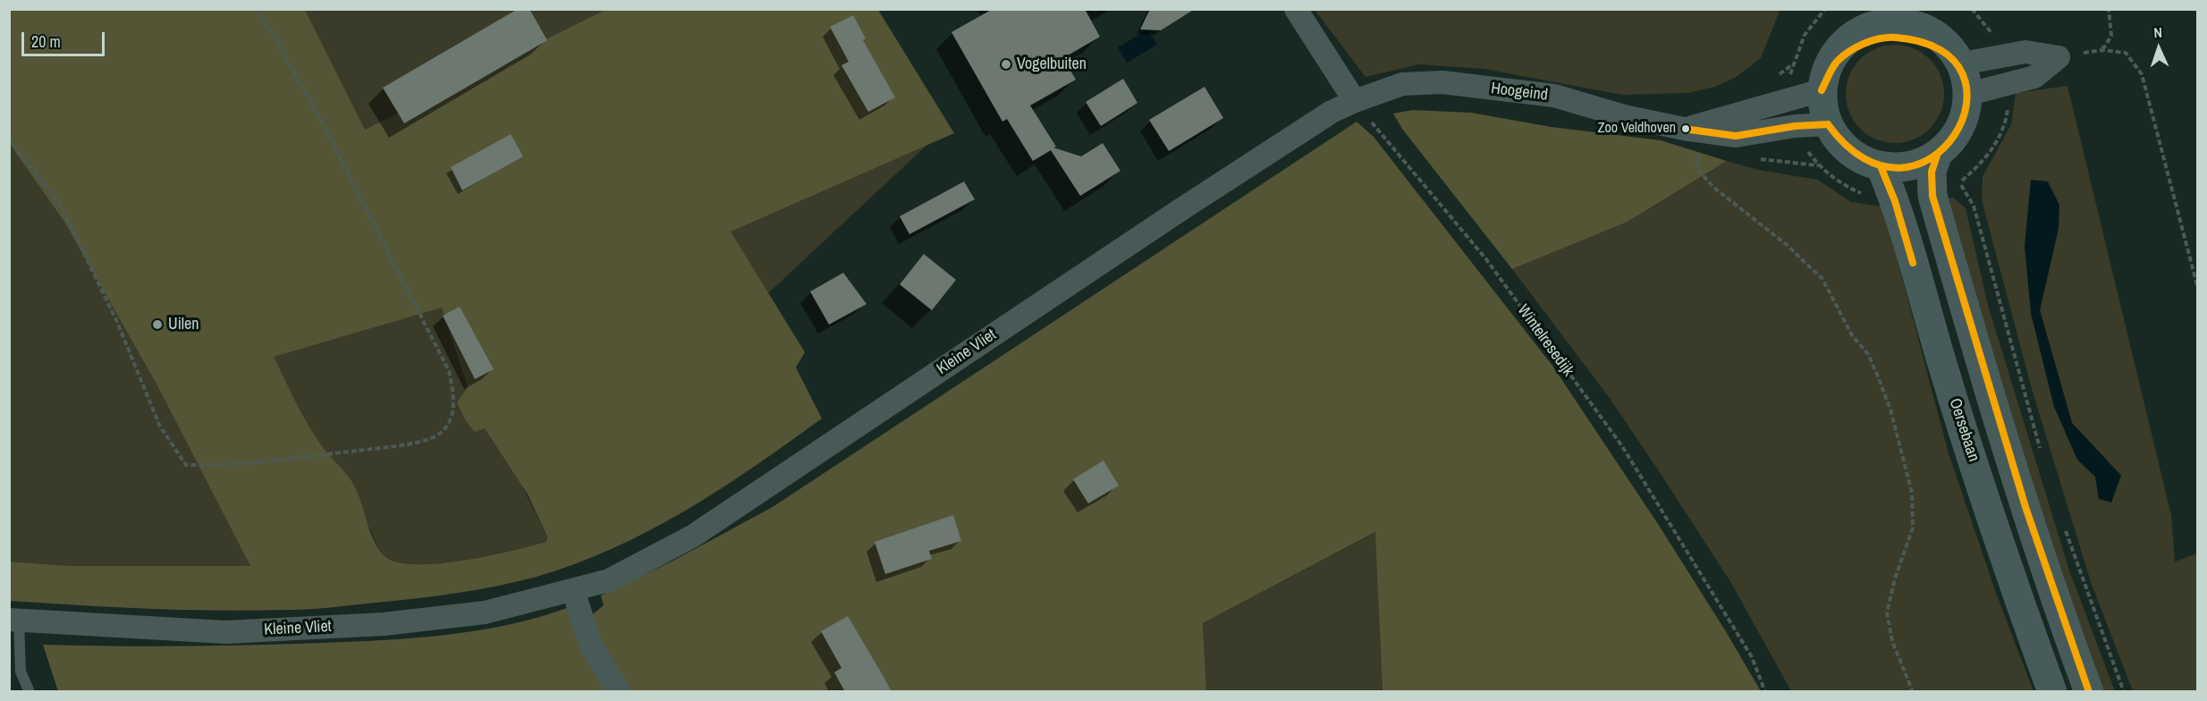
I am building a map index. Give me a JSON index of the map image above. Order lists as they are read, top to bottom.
{
  "streets": {
    "main road": ["Oersebaan"],
    "street": ["Hoogeind", "Kleine Vliet"],
    "path": ["Wintelresedijk"]
  },
  "crossings": [
    ["Hoogeind", "Wintelresedijk"],
    ["Hoogeind", "Kleine Vliet"],
    ["Hoogeind", "Oersebaan"],
    ["Wintelresedijk", "Kleine Vliet"]
  ],
  "places": ["Vogelbuiten", "Zoo Veldhoven", "Uilen"],
  "scale_bar": "20 m",
  "north": "top"
}
